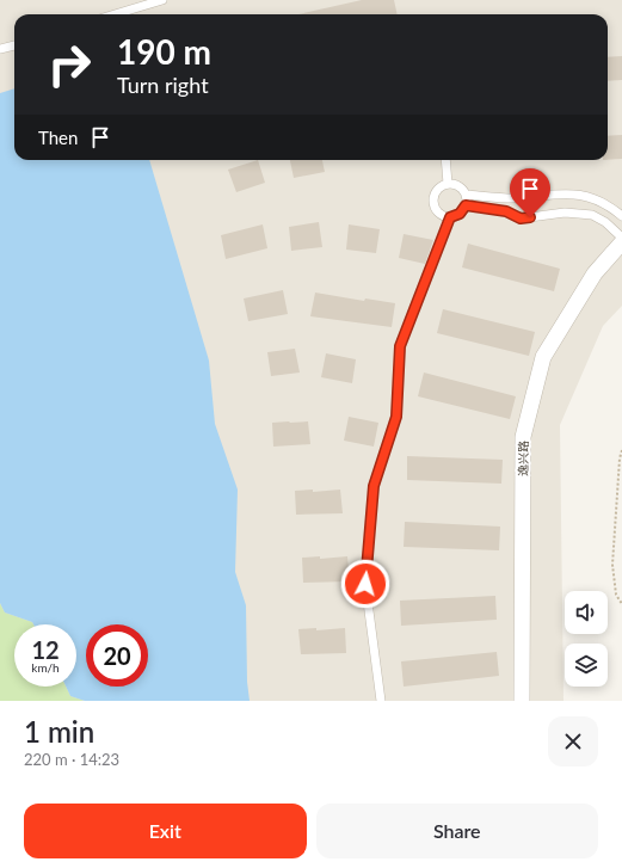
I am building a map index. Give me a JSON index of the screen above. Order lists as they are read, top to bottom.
{
  "streets": {
    "street": ["逸兴路"]
  },
  "page": {
    "turn": ["190 m", "Turn right"],
    "then": "Then",
    "speed": "12 km/h",
    "limit": "20",
    "heading": ["1 min", "220 m · 14:23"],
    "buttons": ["Exit", "Share"]
  }
}
